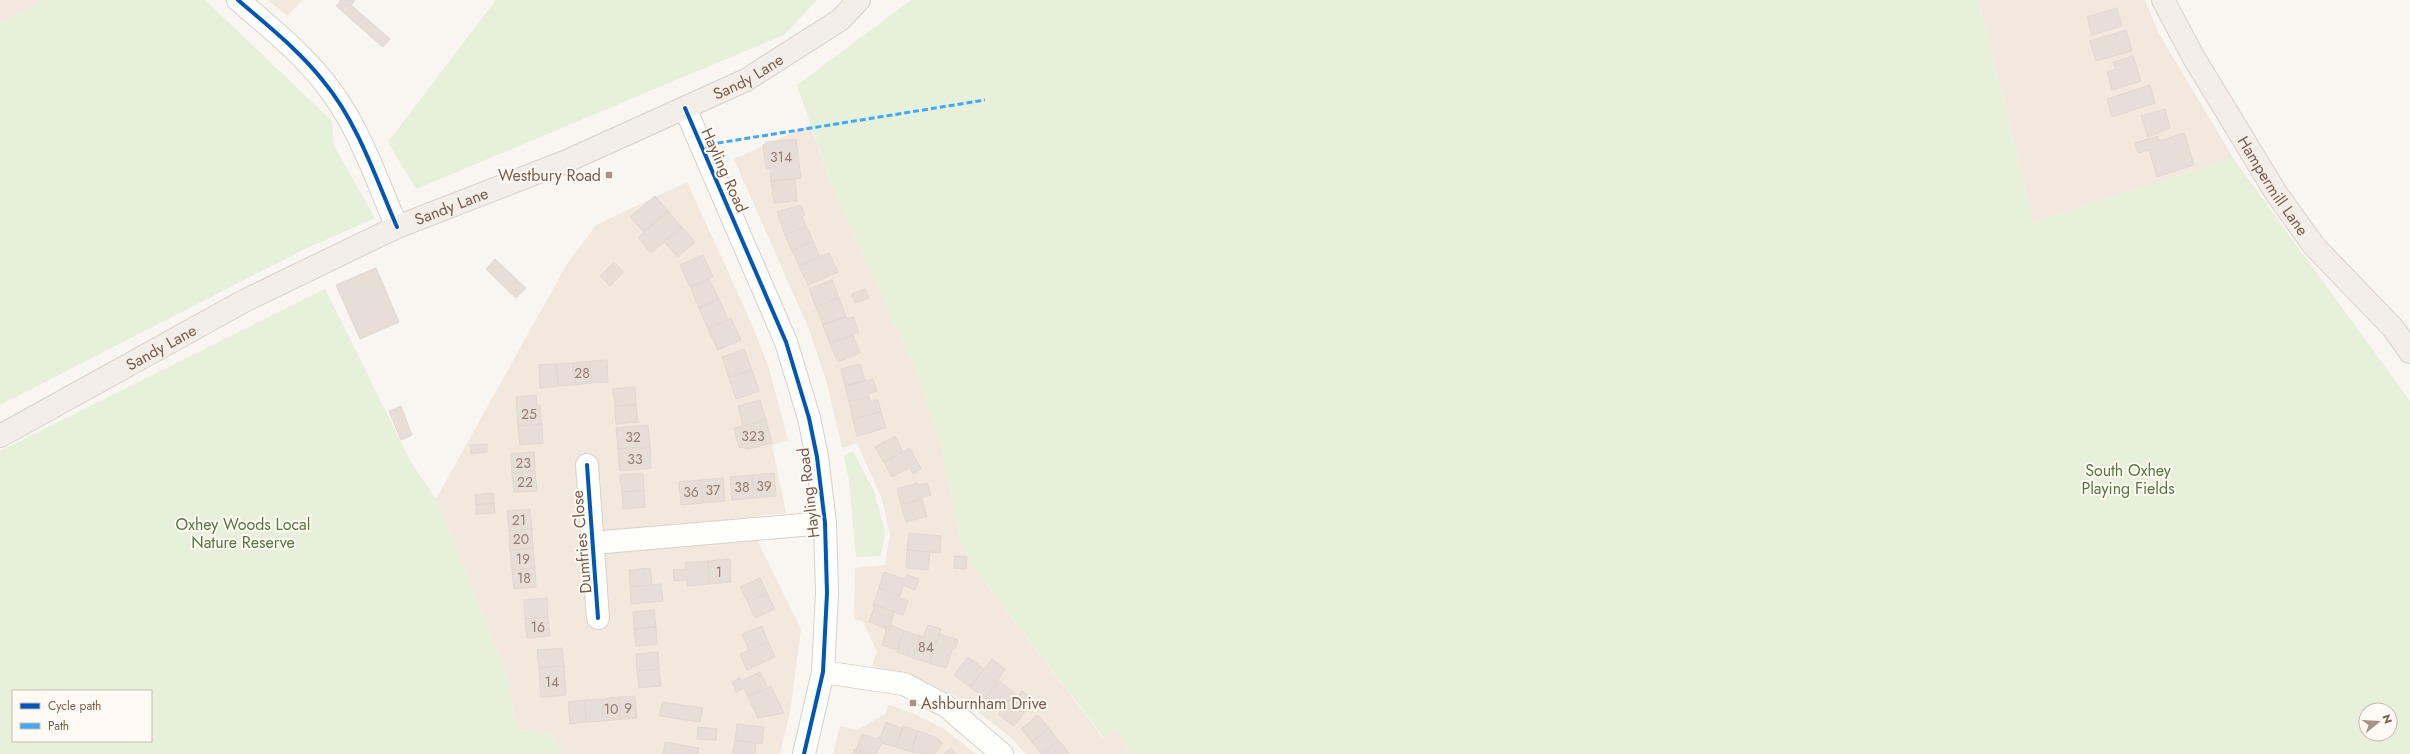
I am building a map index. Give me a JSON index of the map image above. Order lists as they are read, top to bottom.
{
  "streets": {
    "main road": ["Sandy Lane", "Hampermill Lane"],
    "street": ["Hayling Road", "Dumfries Close"]
  },
  "crossings": [
    ["Sandy Lane", "Hayling Road"],
    ["Hayling Road", "Dumfries Close"]
  ],
  "parks": ["South Oxhey Playing Fields", "Oxhey Woods Local Nature Reserve"],
  "places": {
    "transit": ["Westbury Road", "Ashburnham Drive"]
  },
  "house_numbers": [
    "314",
    "28",
    "25",
    "323",
    "32",
    "33",
    "23",
    "22",
    "39",
    "38",
    "37",
    "36",
    "21",
    "20",
    "19",
    "1",
    "18",
    "16",
    "84",
    "14",
    "9",
    "10"
  ],
  "legend": ["Cycle path", "Path"],
  "north": "right"
}
